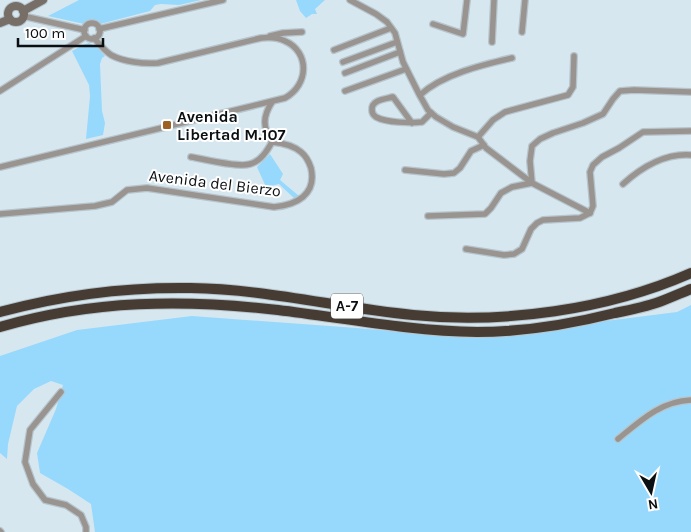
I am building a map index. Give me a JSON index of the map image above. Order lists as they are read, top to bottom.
{
  "streets": {
    "highway": ["A-7"],
    "street": ["Avenida del Bierzo"]
  },
  "places": {
    "transit": ["Avenida Libertad M.107"]
  },
  "scale_bar": "100 m",
  "north": "bottom"
}
